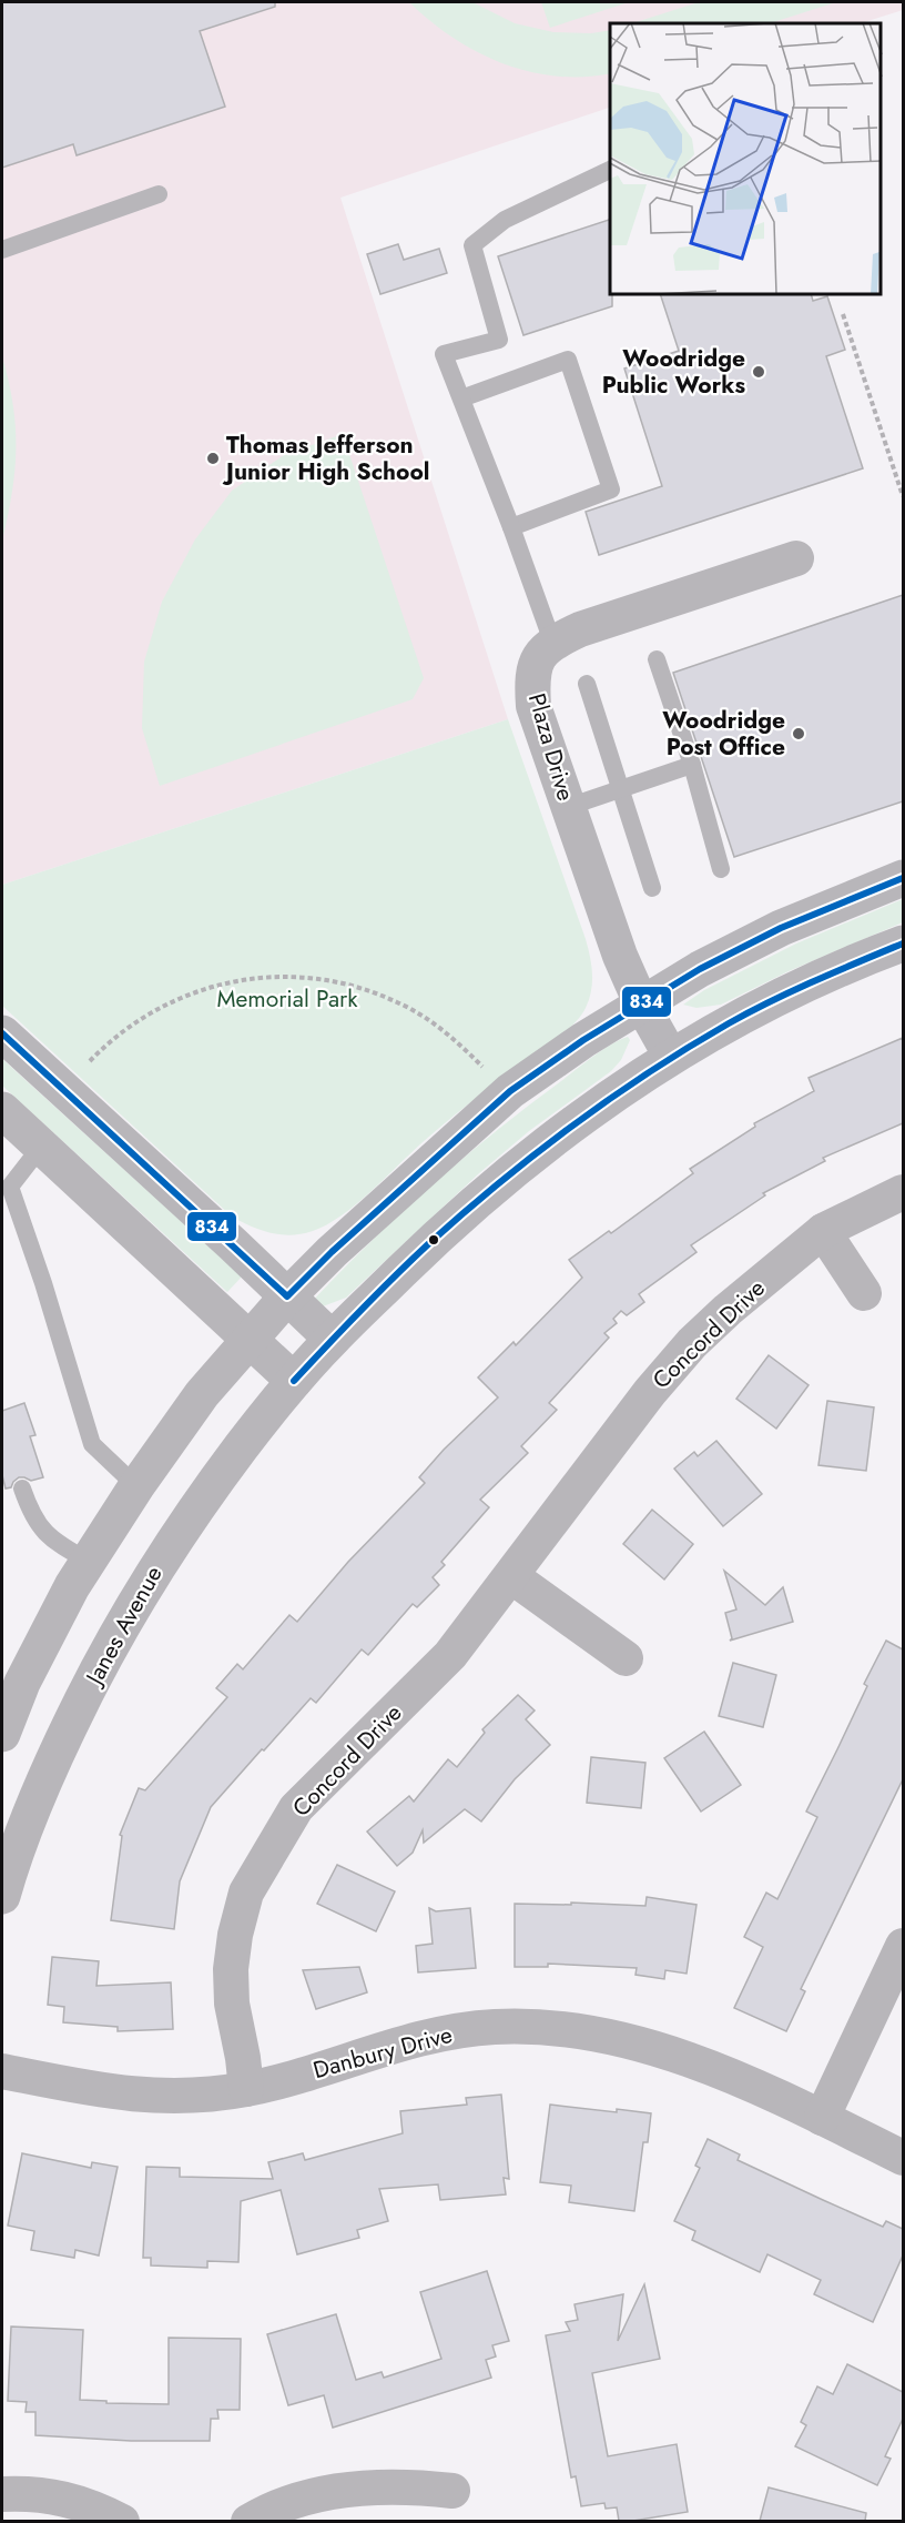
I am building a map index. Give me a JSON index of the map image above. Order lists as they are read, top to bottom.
{
  "streets": {
    "street": [
      "Plaza Drive",
      "Concord Drive",
      "Janes Avenue",
      "Danbury Drive"
    ]
  },
  "crossings": [
    ["Plaza Drive", "Janes Avenue"],
    ["Concord Drive", "Danbury Drive"]
  ],
  "parks": ["Memorial Park"],
  "places": ["Woodridge Public Works", "Thomas Jefferson Junior High School", "Woodridge Post Office"],
  "lines": ["transit line 834"]
}
